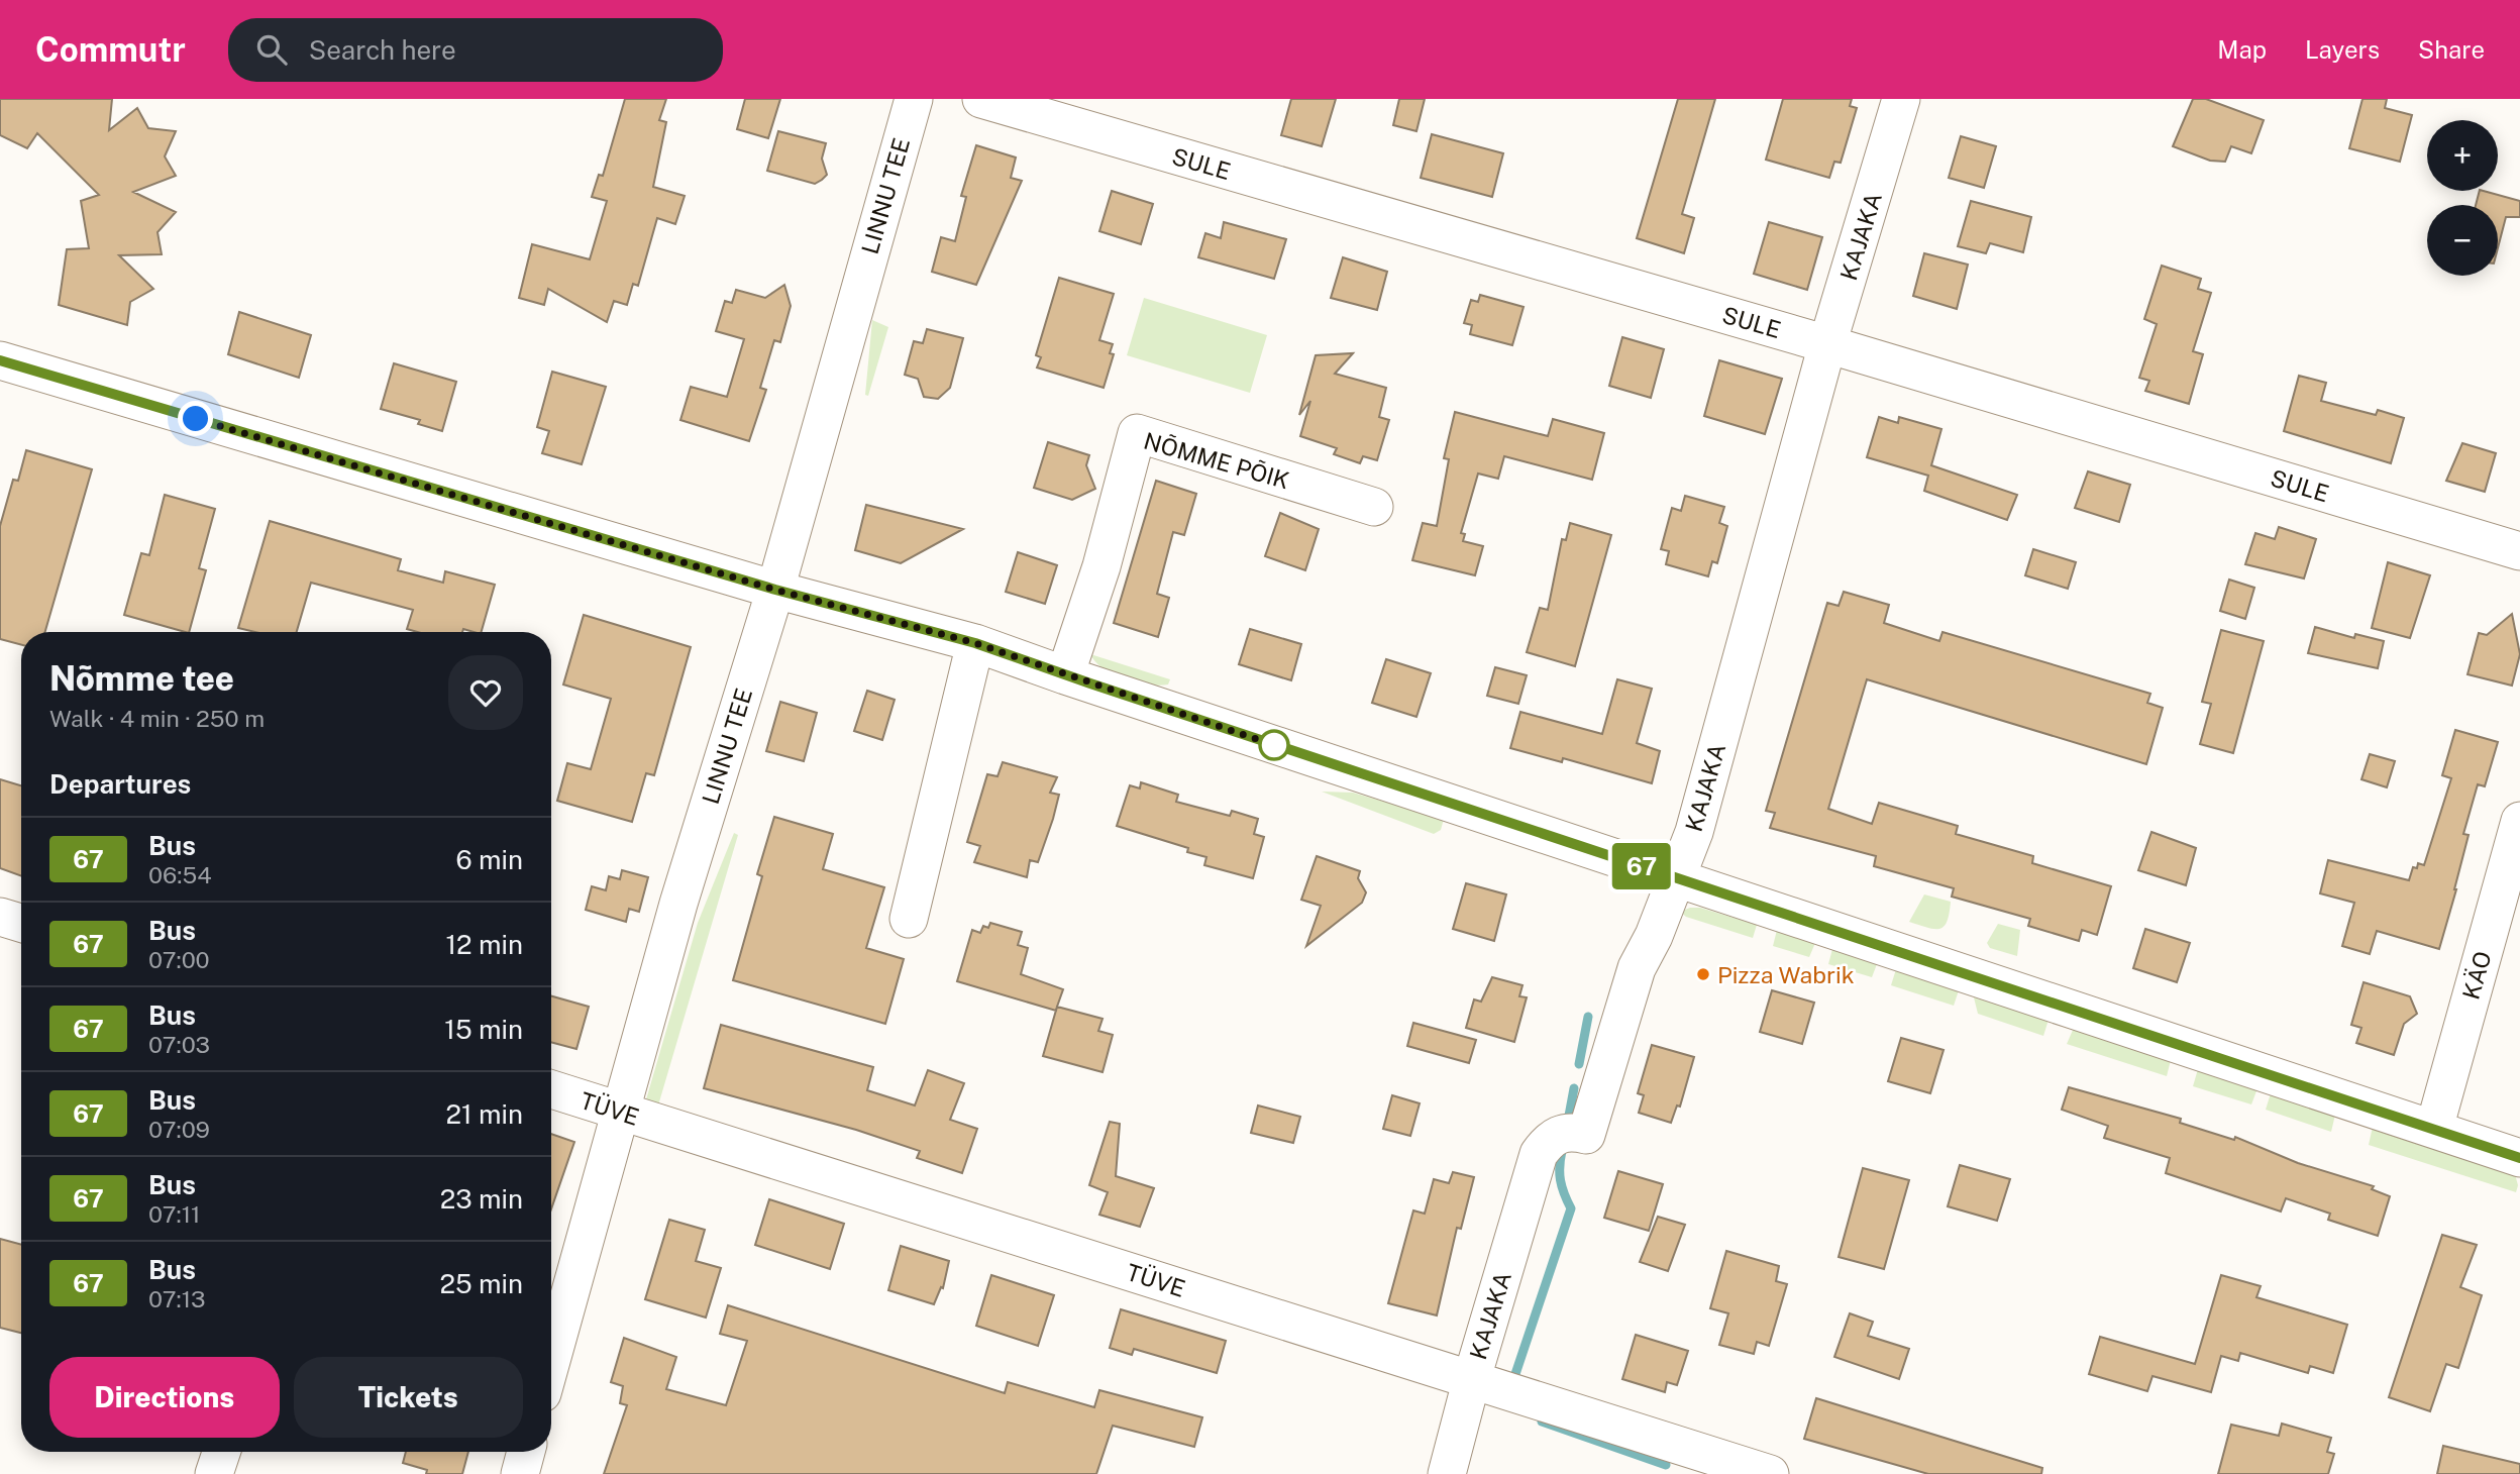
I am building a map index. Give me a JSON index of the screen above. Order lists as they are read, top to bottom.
{
  "streets": {
    "street": [
      "SULE",
      "LINNU TEE",
      "KAJAKA",
      "NÕMME PÕIK",
      "KÄO",
      "TÜVE"
    ]
  },
  "crossings": [
    ["SULE", "KAJAKA"],
    ["LINNU TEE", "TÜVE"],
    ["KAJAKA", "TÜVE"]
  ],
  "places": ["Pizza Wabrik"],
  "lines": ["bus line 67"],
  "page": {
    "header": "Commutr",
    "search": "Search here",
    "nav": ["Map", "Layers", "Share"],
    "on_map": "67",
    "map_buttons": ["+", "−"],
    "heading": [
      ["Nõmme tee", "Walk · 4 min · 250 m"],
      "Departures"
    ],
    "list": [
      {
        "mark": "67",
        "name": "Bus",
        "note": "06:54",
        "value": "6 min"
      },
      {
        "mark": "67",
        "name": "Bus",
        "note": "07:00",
        "value": "12 min"
      },
      {
        "mark": "67",
        "name": "Bus",
        "note": "07:03",
        "value": "15 min"
      },
      {
        "mark": "67",
        "name": "Bus",
        "note": "07:09",
        "value": "21 min"
      },
      {
        "mark": "67",
        "name": "Bus",
        "note": "07:11",
        "value": "23 min"
      },
      {
        "mark": "67",
        "name": "Bus",
        "note": "07:13",
        "value": "25 min"
      }
    ],
    "buttons": ["Directions", "Tickets"]
  }
}
